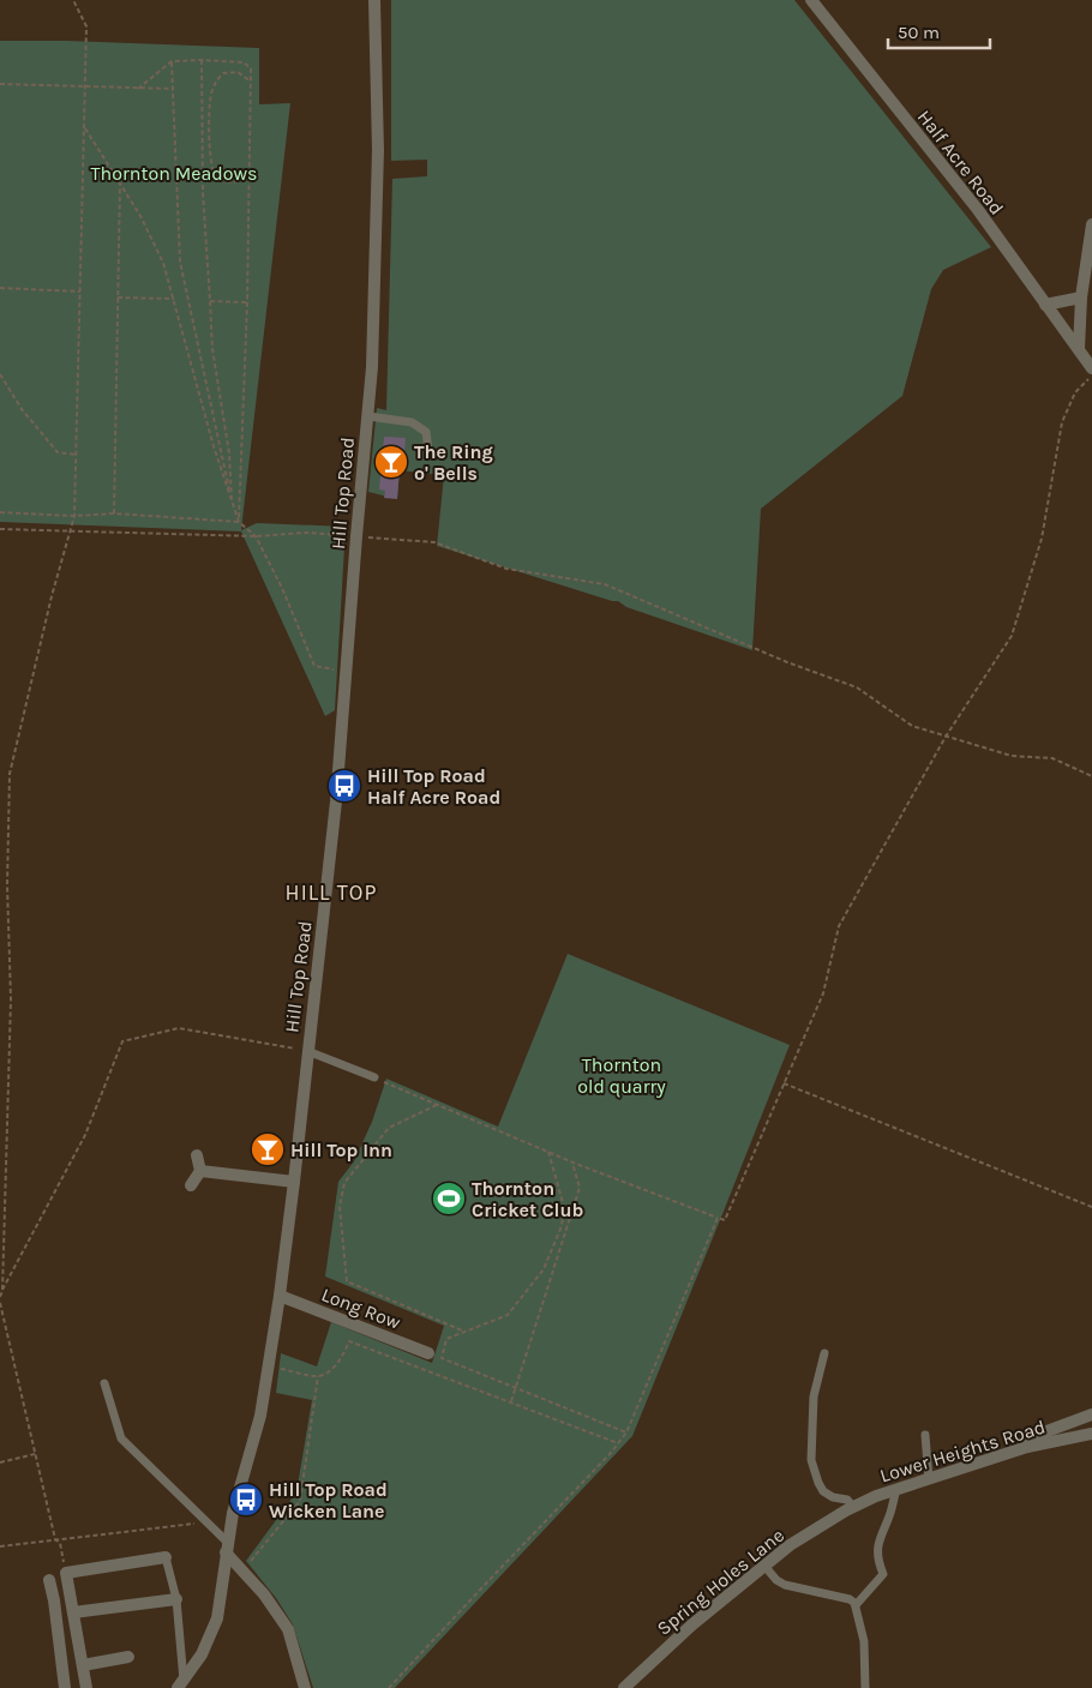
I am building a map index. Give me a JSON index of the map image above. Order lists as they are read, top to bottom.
{
  "streets": {
    "street": [
      "Half Acre Road",
      "Hill Top Road",
      "Long Row",
      "Lower Heights Road",
      "Spring Holes Lane"
    ]
  },
  "crossings": [
    ["Hill Top Road", "Long Row"],
    ["Lower Heights Road", "Spring Holes Lane"]
  ],
  "districts": ["HILL TOP"],
  "parks": ["Thornton Meadows", "Thornton old quarry"],
  "places": {
    "bar": ["The Ring o' Bells", "Hill Top Inn"],
    "bus stop": ["Hill Top Road Half Acre Road", "Hill Top Road Wicken Lane"],
    "sports": ["Thornton Cricket Club"]
  },
  "scale_bar": "50 m"
}
